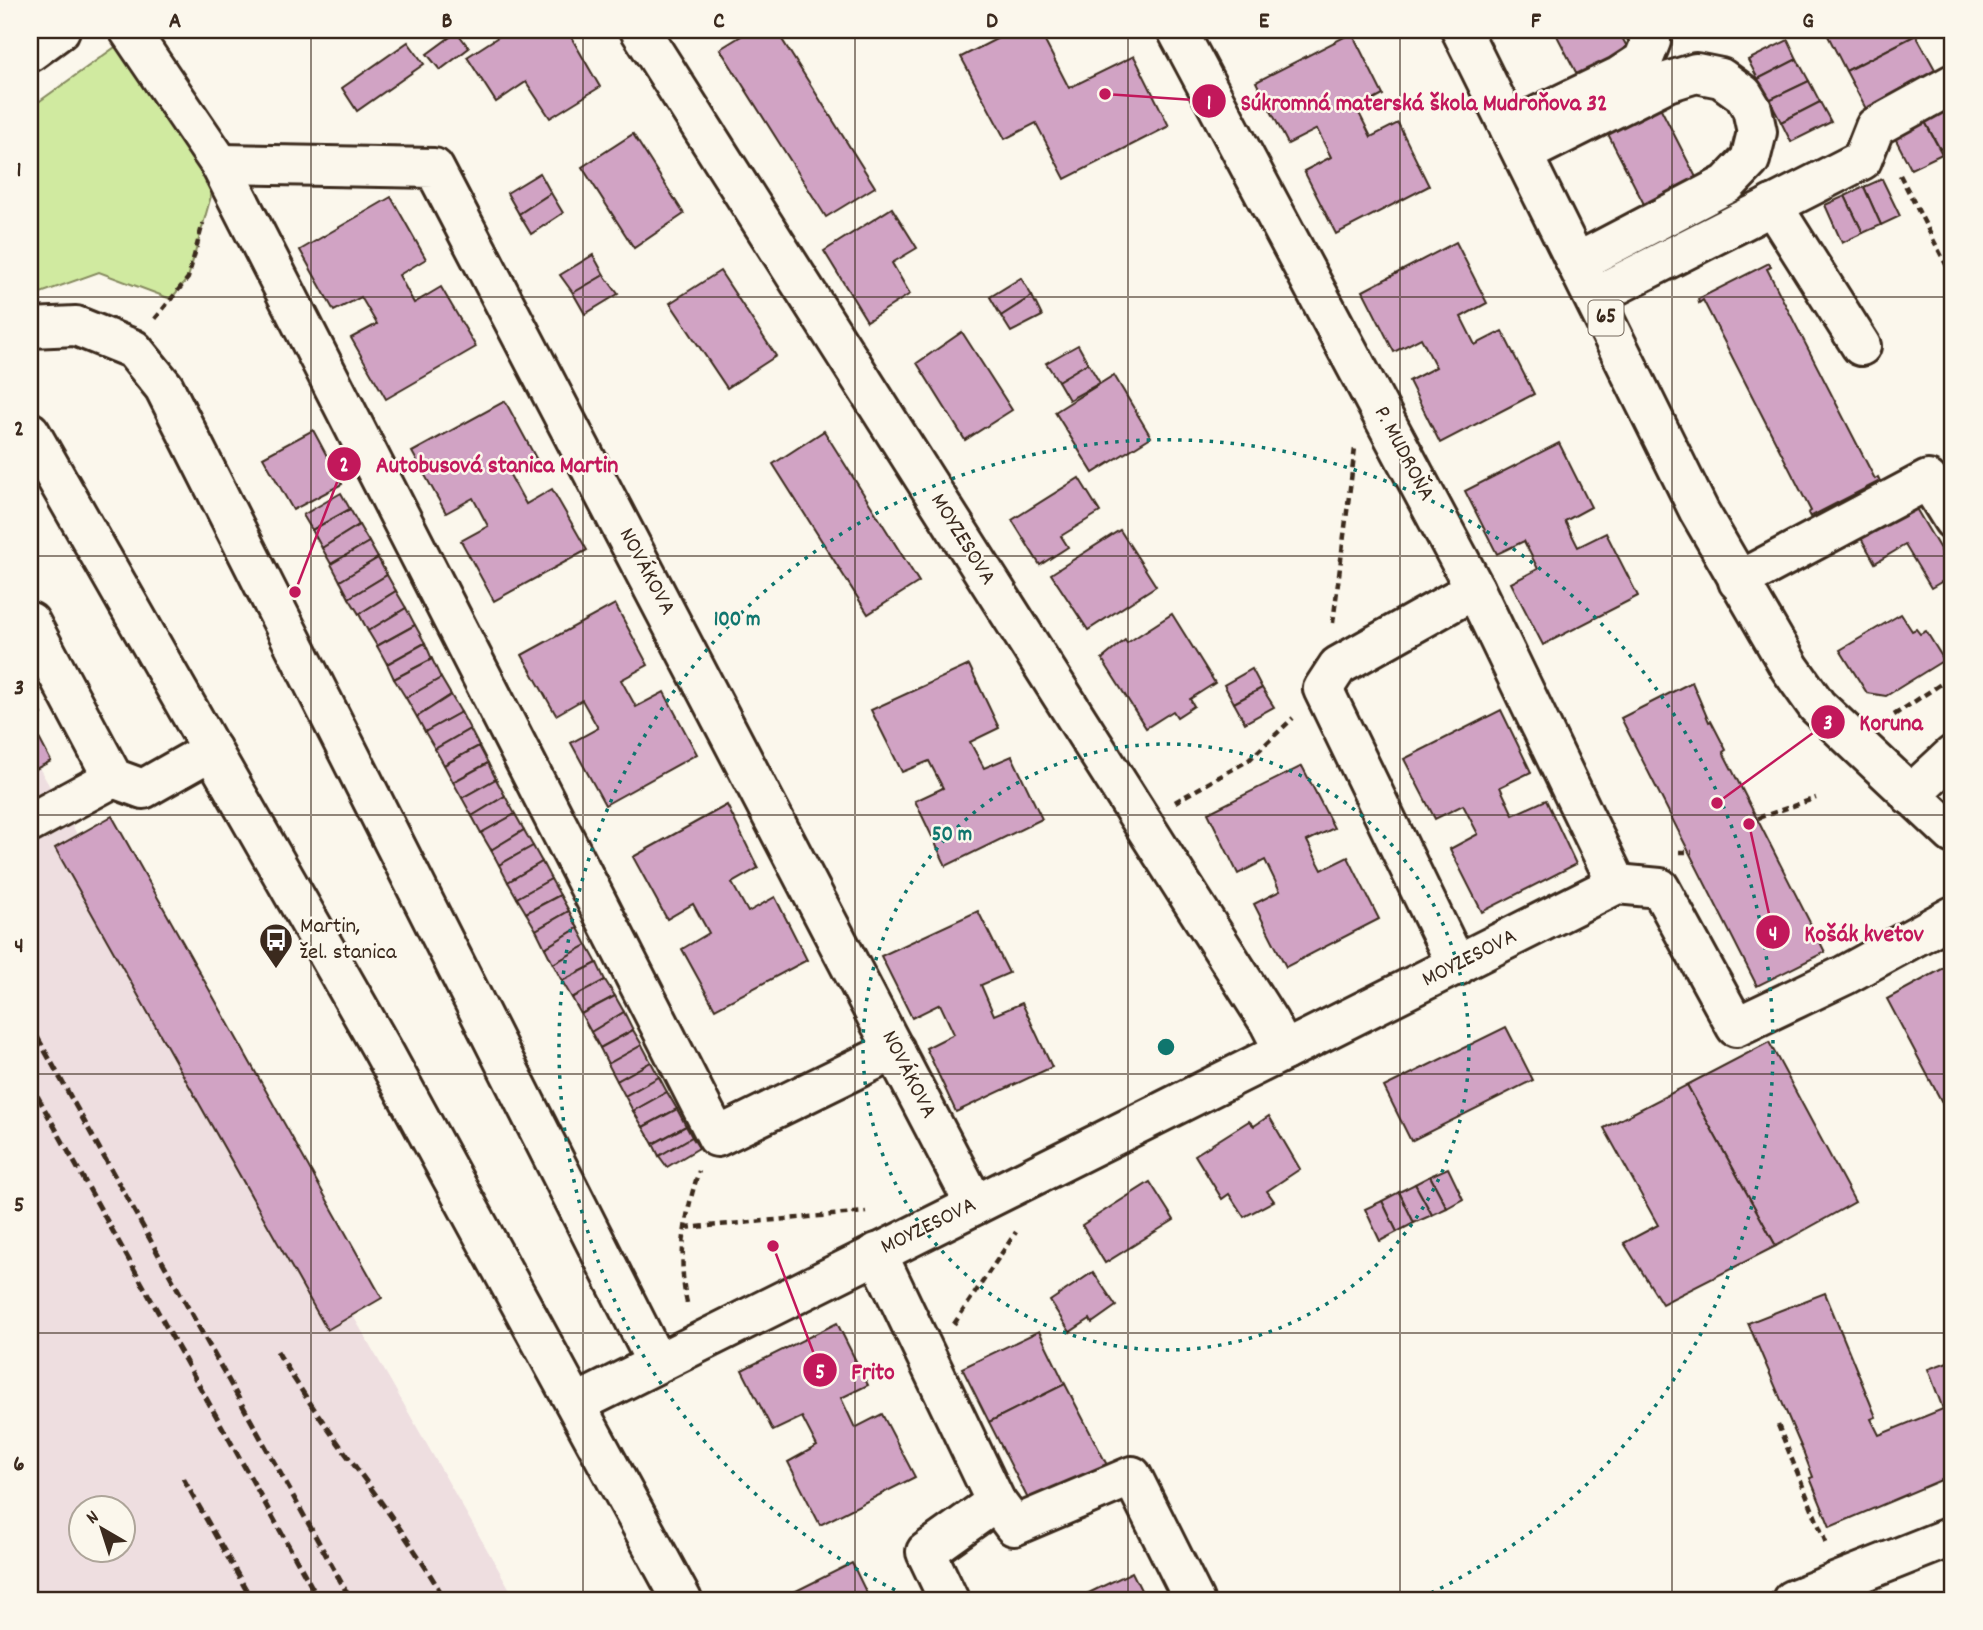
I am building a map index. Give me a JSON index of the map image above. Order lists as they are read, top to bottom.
{
  "streets": {
    "street": [
      "65",
      "P. MUDROŇA",
      "MOYZESOVA",
      "NOVÁKOVA"
    ]
  },
  "crossings": [
    ["P. MUDROŇA", "MOYZESOVA"],
    ["MOYZESOVA", "NOVÁKOVA"]
  ],
  "places": {
    "other": [
      "Súkromná materská škola Mudroňova 32",
      "Autobusová stanica Martin",
      "Koruna",
      "Košák kvetov",
      "Frito"
    ],
    "bus stop": ["Martin, žel. stanica"]
  },
  "north": "top left",
  "grid": {
    "columns": [
      "A",
      "B",
      "C",
      "D",
      "E",
      "F",
      "G"
    ],
    "rows": [
      "1",
      "2",
      "3",
      "4",
      "5",
      "6"
    ]
  },
  "rings": ["100 m", "50 m"]
}
